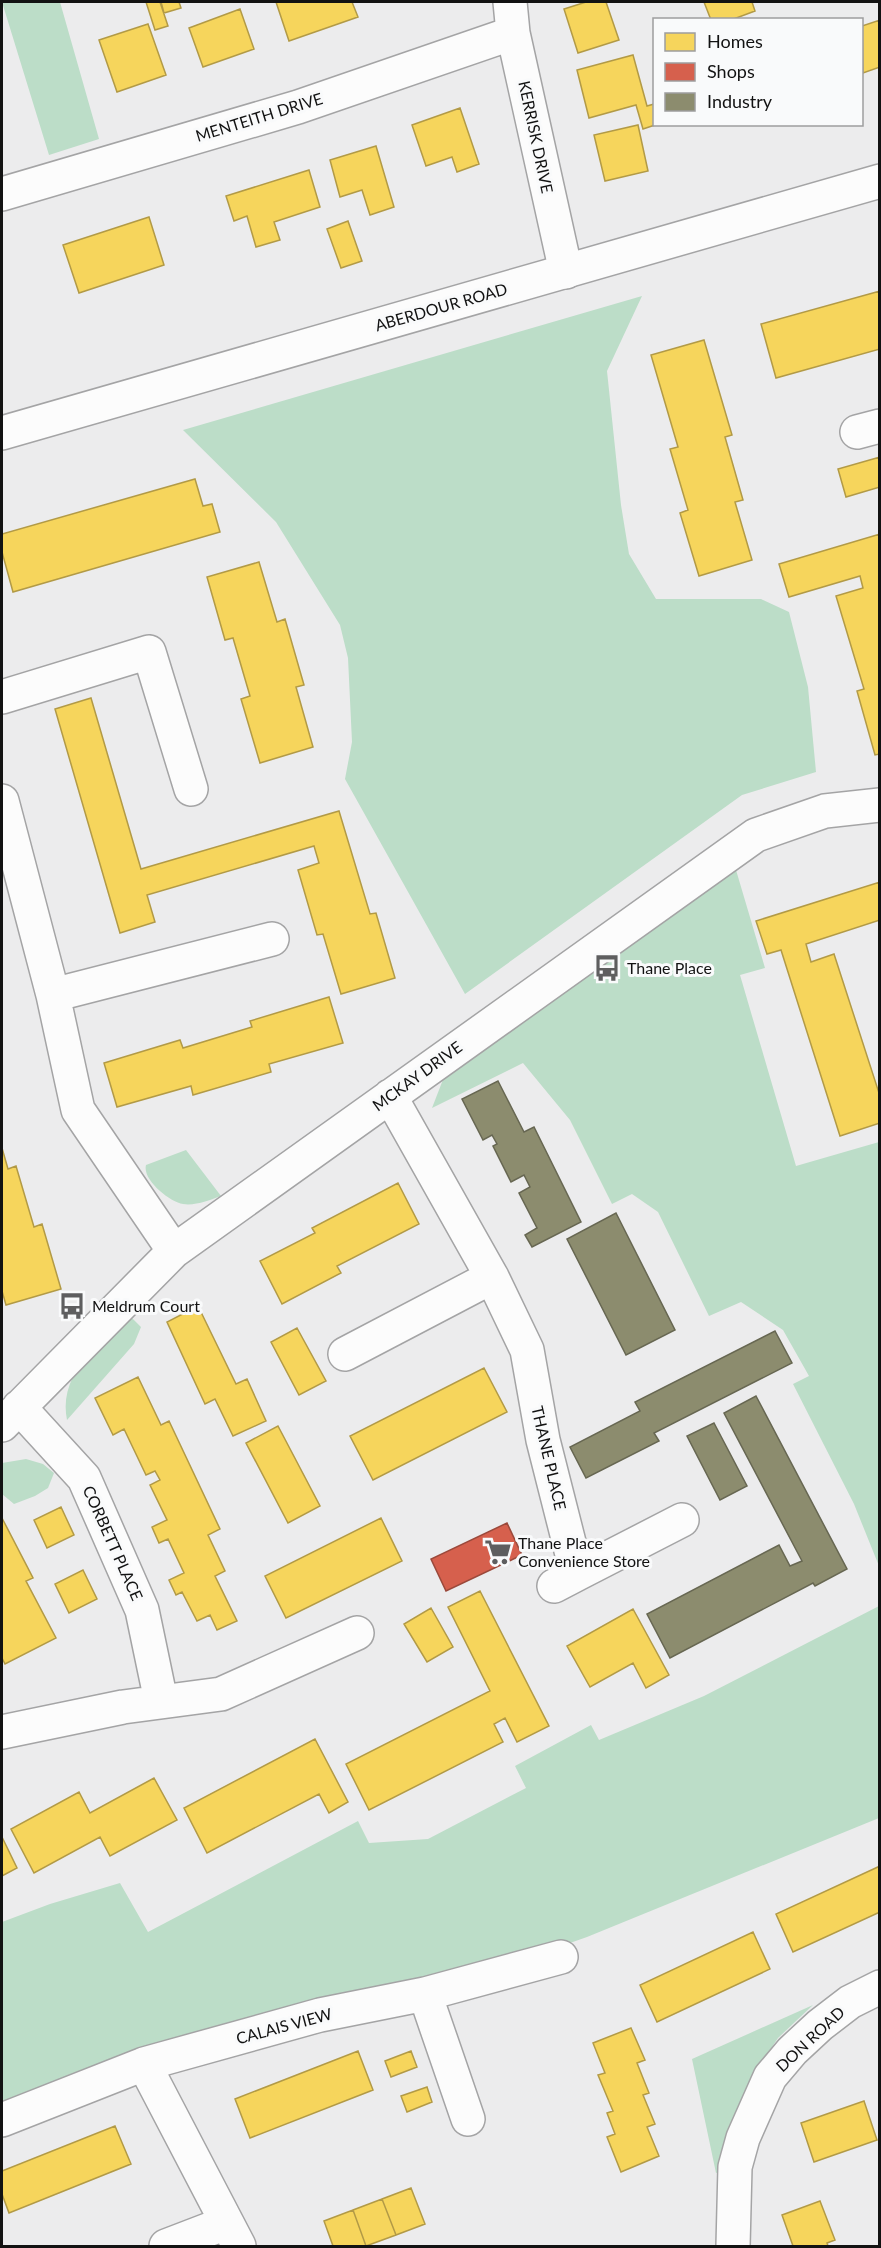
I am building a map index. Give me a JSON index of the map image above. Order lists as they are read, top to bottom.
{
  "streets": {
    "street": [
      "MENTEITH DRIVE",
      "KERRISK DRIVE",
      "ABERDOUR ROAD",
      "MCKAY DRIVE",
      "THANE PLACE",
      "CORBETT PLACE",
      "CALAIS VIEW",
      "DON ROAD"
    ]
  },
  "crossings": [
    ["MENTEITH DRIVE", "KERRISK DRIVE"],
    ["KERRISK DRIVE", "ABERDOUR ROAD"],
    ["MCKAY DRIVE", "THANE PLACE"],
    ["MCKAY DRIVE", "CORBETT PLACE"]
  ],
  "places": {
    "bus stop": ["Thane Place", "Meldrum Court"],
    "supermarket": ["Thane Place Convenience Store"]
  },
  "legend": ["Homes", "Shops", "Industry"]
}
